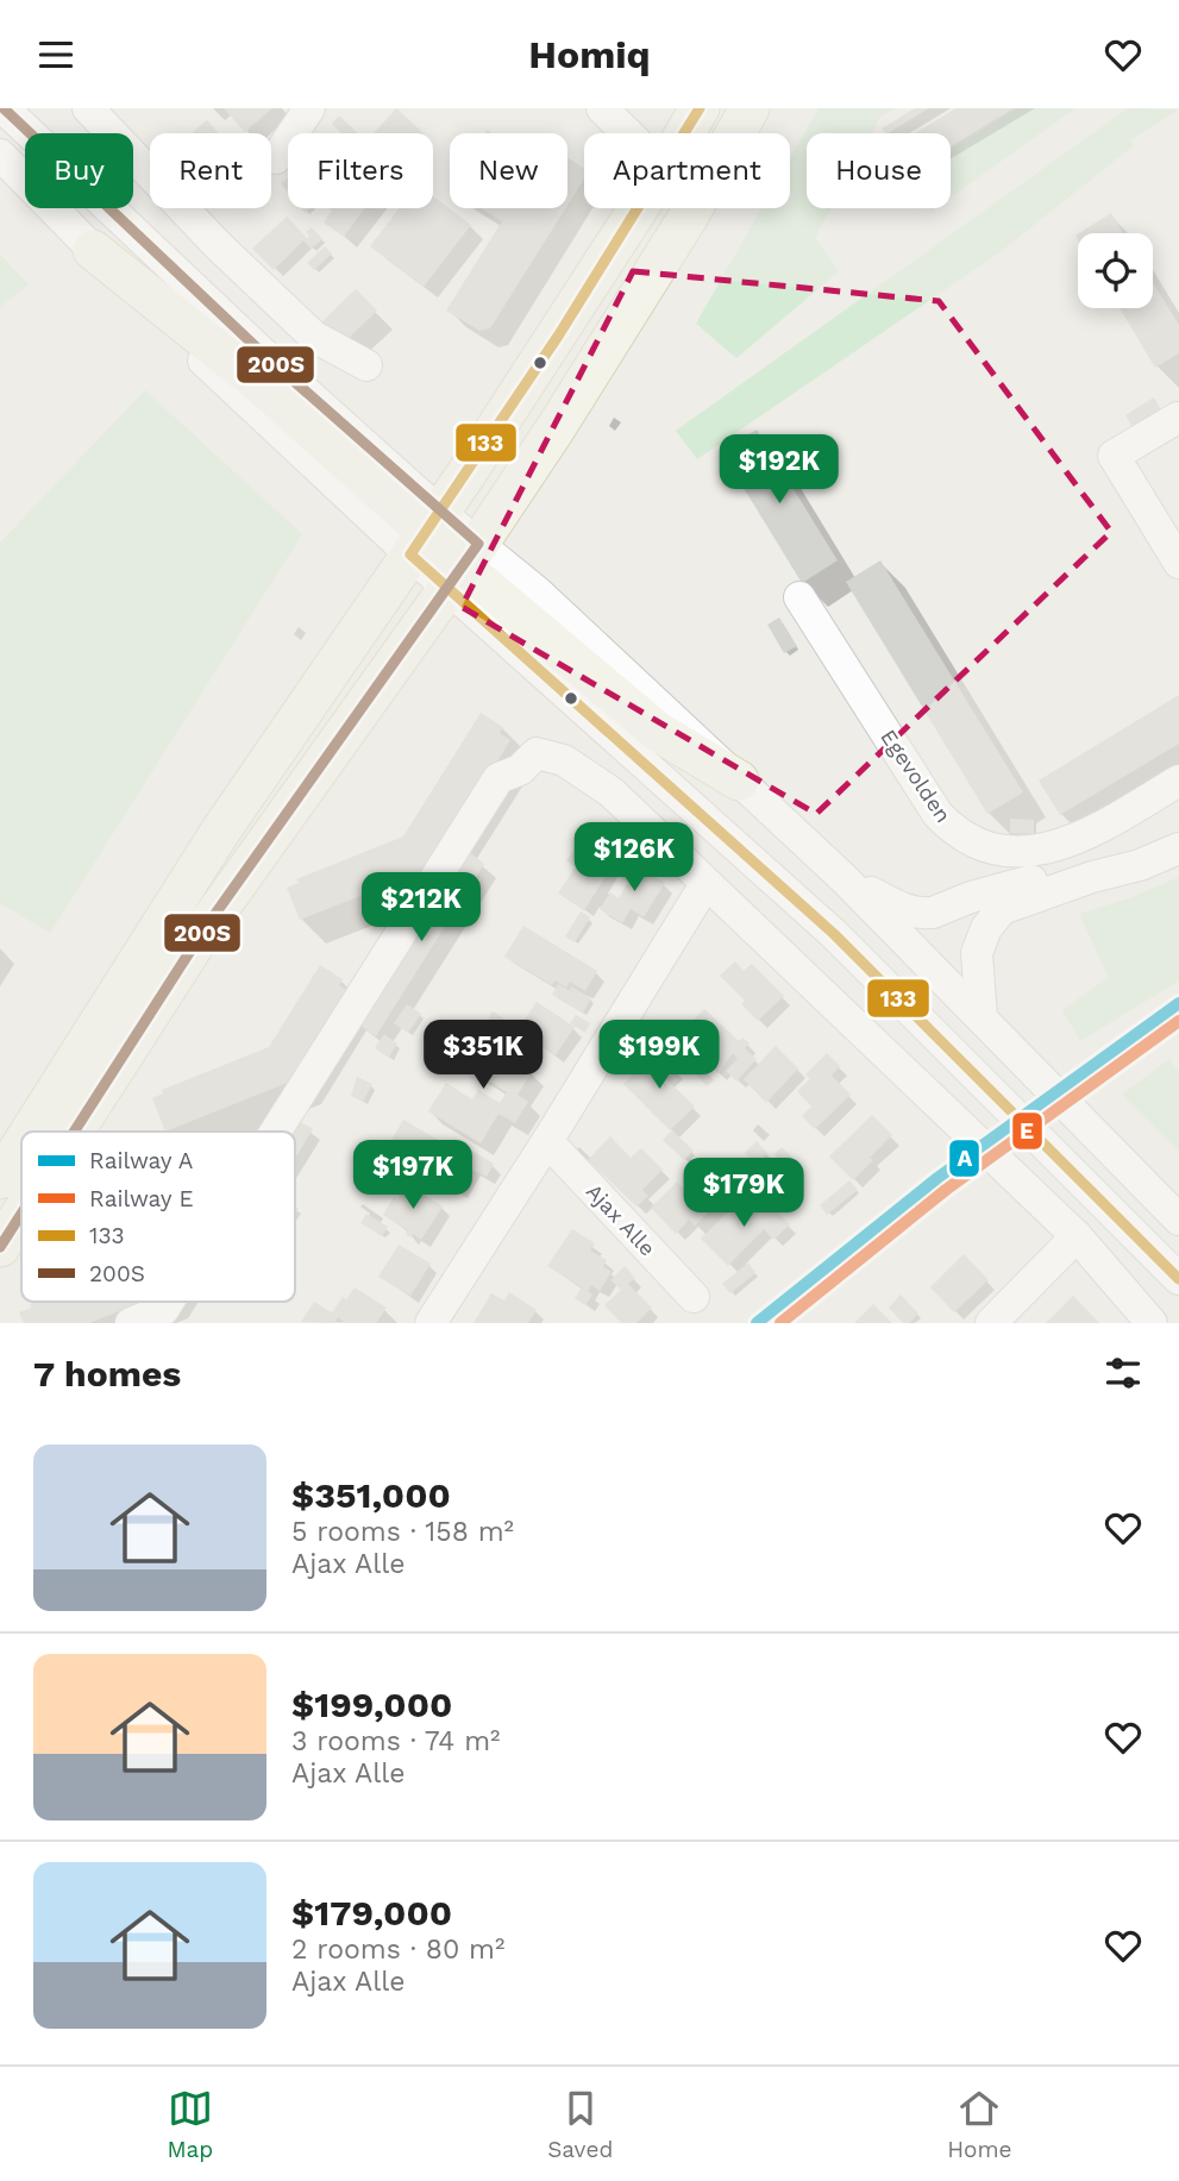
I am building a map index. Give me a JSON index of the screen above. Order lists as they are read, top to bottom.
{
  "streets": {
    "street": ["Egevolden", "Ajax Alle"]
  },
  "lines": [
    "transit line 133",
    "transit line 200S",
    "rail line A",
    "rail line E"
  ],
  "legend": [
    "Railway A",
    "Railway E",
    "133",
    "200S"
  ],
  "page": {
    "header": "Homiq",
    "chip": [
      "Buy",
      "Rent",
      "Filters",
      "New",
      "Apartment",
      "House"
    ],
    "price": [
      "$192K",
      "$126K",
      "$212K",
      "$351K",
      "$199K",
      "$197K",
      "$179K"
    ],
    "heading": "7 homes",
    "list": [
      {
        "name": "$351,000",
        "note": "5 rooms · 158 m² · Ajax Alle"
      },
      {
        "name": "$199,000",
        "note": "3 rooms · 74 m² · Ajax Alle"
      },
      {
        "name": "$179,000",
        "note": "2 rooms · 80 m² · Ajax Alle"
      }
    ],
    "tabs": ["Map", "Saved", "Home"]
  }
}
